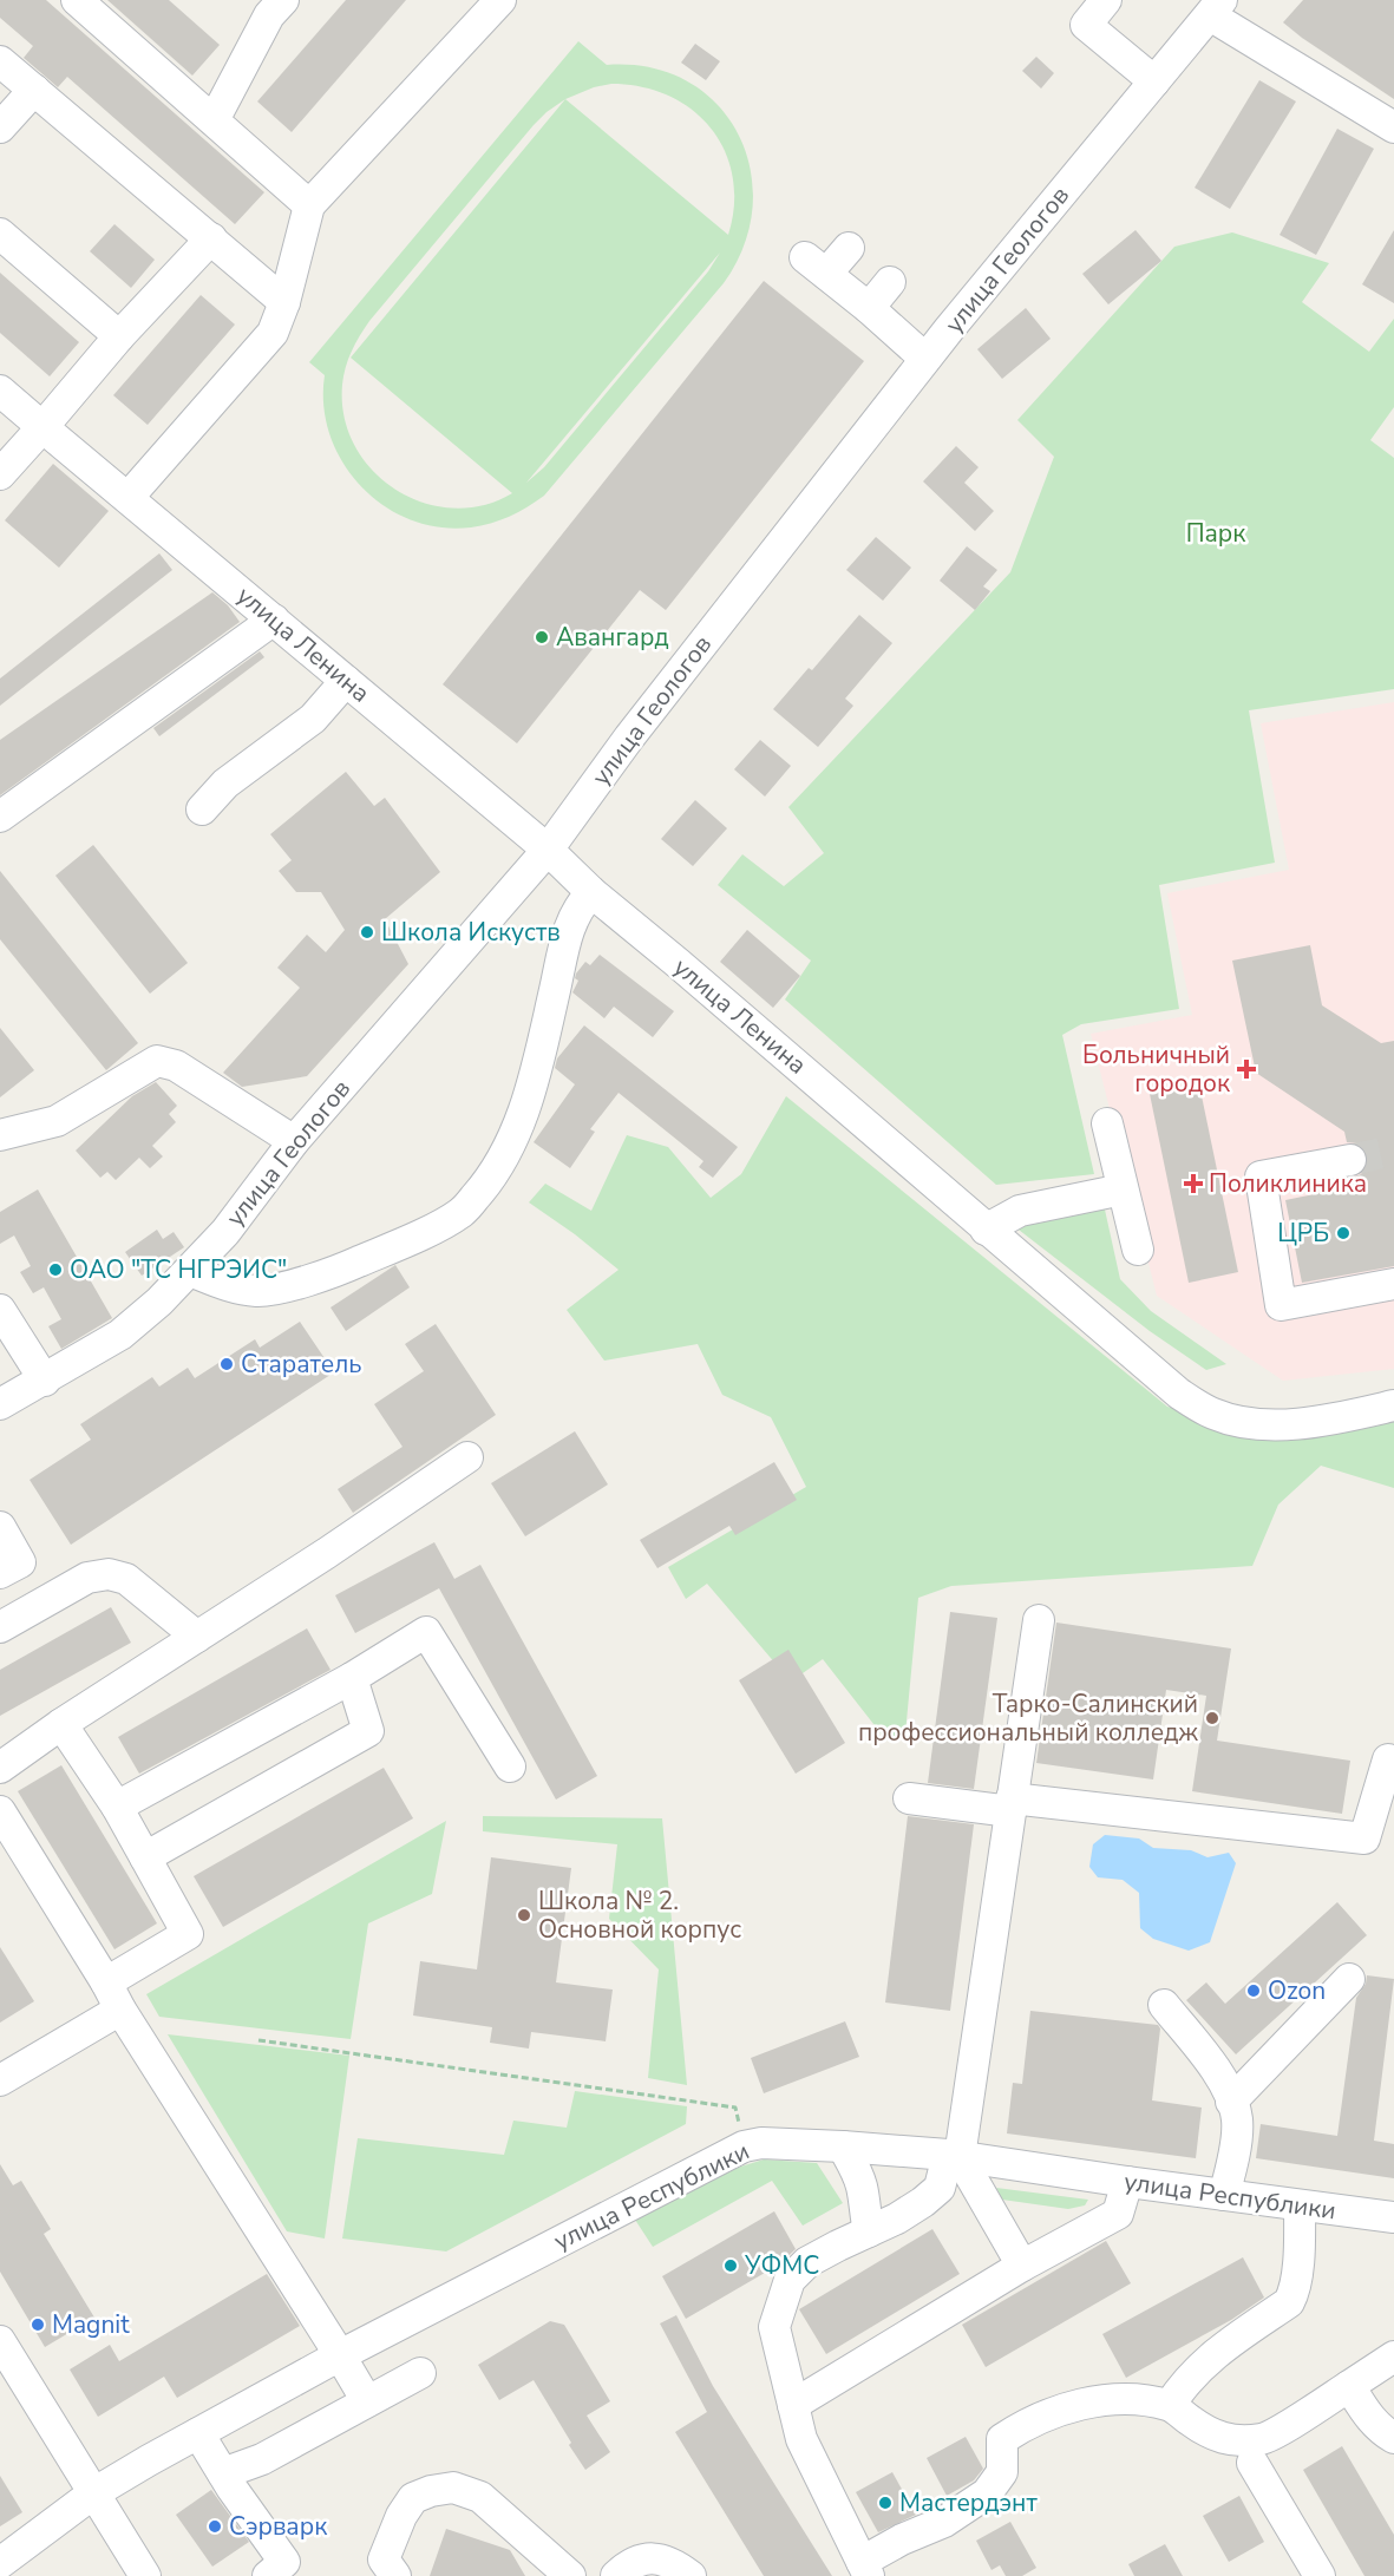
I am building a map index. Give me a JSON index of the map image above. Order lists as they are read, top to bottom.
{
  "streets": {
    "street": ["улица Геологов", "улица Ленина", "улица Республики"]
  },
  "crossings": [
    ["улица Геологов", "улица Ленина"]
  ],
  "parks": ["Парк"],
  "places": {
    "other": [
      "Авангард",
      "Школа Искуств",
      "ЦРБ",
      "ОАО \"ТС НГРЭИС\"",
      "Старатель",
      "Тарко-Салинский профессиональный колледж",
      "Школа № 2. Основной корпус",
      "Ozon",
      "УФМС",
      "Magnit",
      "Мастердэнт",
      "Сэрварк"
    ],
    "health": ["Больничный городок", "Поликлиника"]
  }
}
